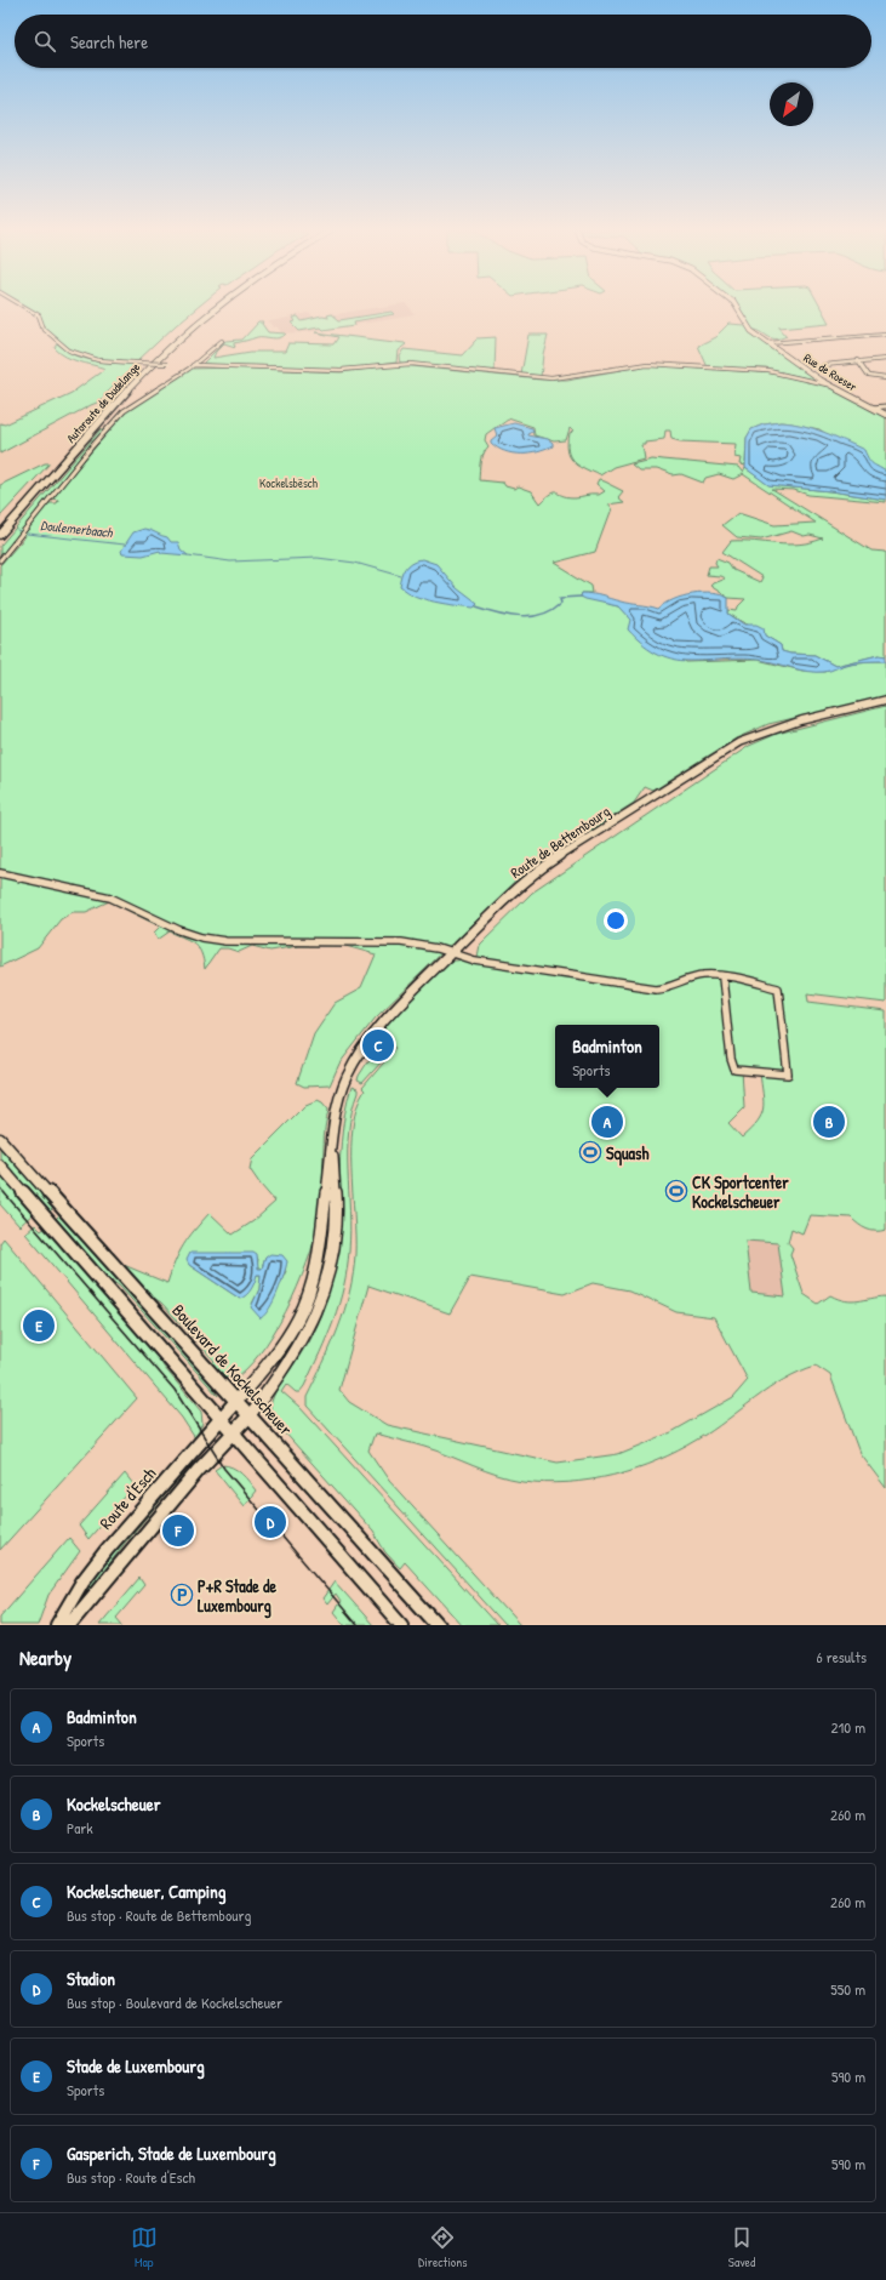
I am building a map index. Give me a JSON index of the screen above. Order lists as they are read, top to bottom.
{
  "streets": {
    "highway": ["Autoroute de Dudelange"],
    "main road": [
      "Rue de Roeser",
      "Route de Bettembourg",
      "Boulevard de Kockelscheuer",
      "Route d'Esch"
    ]
  },
  "crossings": [
    ["Route de Bettembourg", "Boulevard de Kockelscheuer"],
    ["Route de Bettembourg", "Route d'Esch"],
    ["Boulevard de Kockelscheuer", "Route d'Esch"]
  ],
  "water": ["Doulemerbaach"],
  "parks": ["Kockelsbësch"],
  "places": {
    "sports": ["Squash", "CK Sportcenter Kockelscheuer"],
    "parking": ["P+R Stade de Luxembourg"]
  },
  "north": "bottom left",
  "page": {
    "search": "Search here",
    "popup": ["Badminton", "Sports"],
    "pins": [
      "C",
      "A",
      "B",
      "E",
      "D",
      "F"
    ],
    "heading": ["Nearby", "6 results"],
    "list": [
      {
        "mark": "A",
        "name": "Badminton",
        "note": "Sports",
        "value": "210 m"
      },
      {
        "mark": "B",
        "name": "Kockelscheuer",
        "note": "Park",
        "value": "260 m"
      },
      {
        "mark": "C",
        "name": "Kockelscheuer, Camping",
        "note": "Bus stop · Route de Bettembourg",
        "value": "260 m"
      },
      {
        "mark": "D",
        "name": "Stadion",
        "note": "Bus stop · Boulevard de Kockelscheuer",
        "value": "550 m"
      },
      {
        "mark": "E",
        "name": "Stade de Luxembourg",
        "note": "Sports",
        "value": "590 m"
      },
      {
        "mark": "F",
        "name": "Gasperich, Stade de Luxembourg",
        "note": "Bus stop · Route d'Esch",
        "value": "590 m"
      }
    ],
    "nav": ["Map", "Directions", "Saved"]
  }
}
